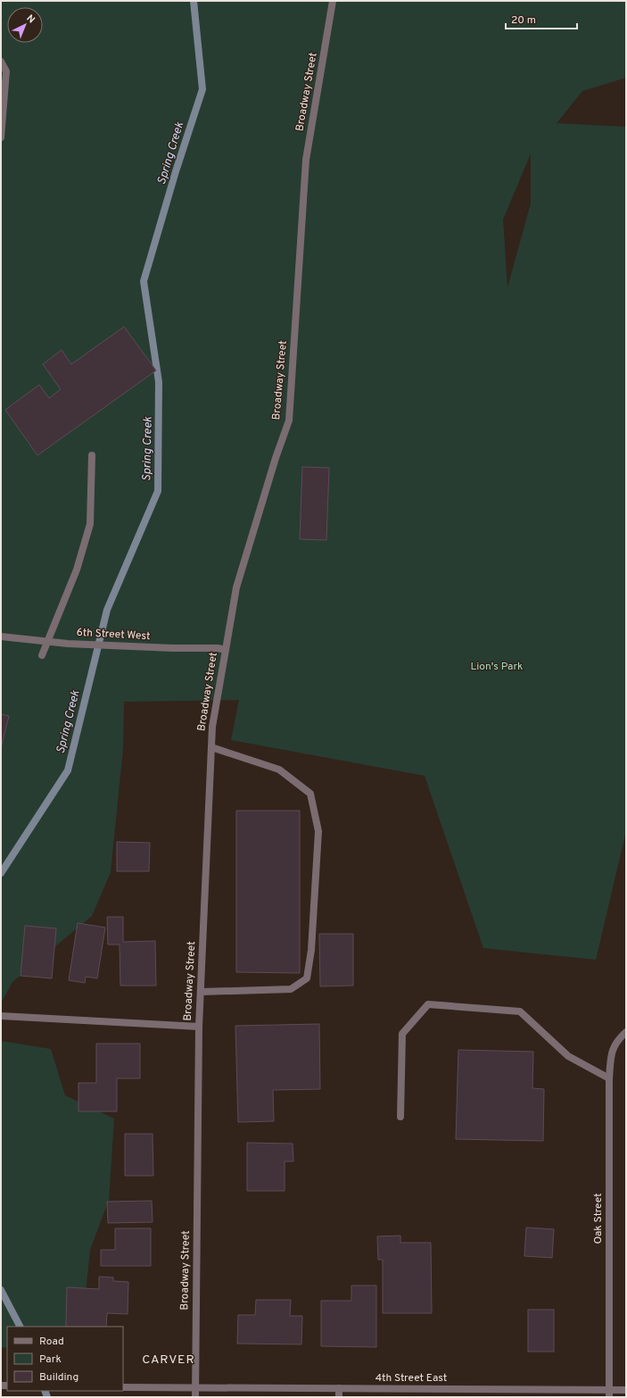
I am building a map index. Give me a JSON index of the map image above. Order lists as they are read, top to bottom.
{
  "streets": {
    "street": [
      "Broadway Street",
      "6th Street West",
      "Oak Street",
      "4th Street East"
    ]
  },
  "crossings": [
    ["Broadway Street", "6th Street West"],
    ["Broadway Street", "4th Street East"],
    ["Oak Street", "4th Street East"]
  ],
  "districts": ["CARVER"],
  "water": ["Spring Creek"],
  "parks": ["Lion's Park"],
  "legend": ["Road", "Park", "Building"],
  "scale_bar": "20 m",
  "north": "top right"
}
